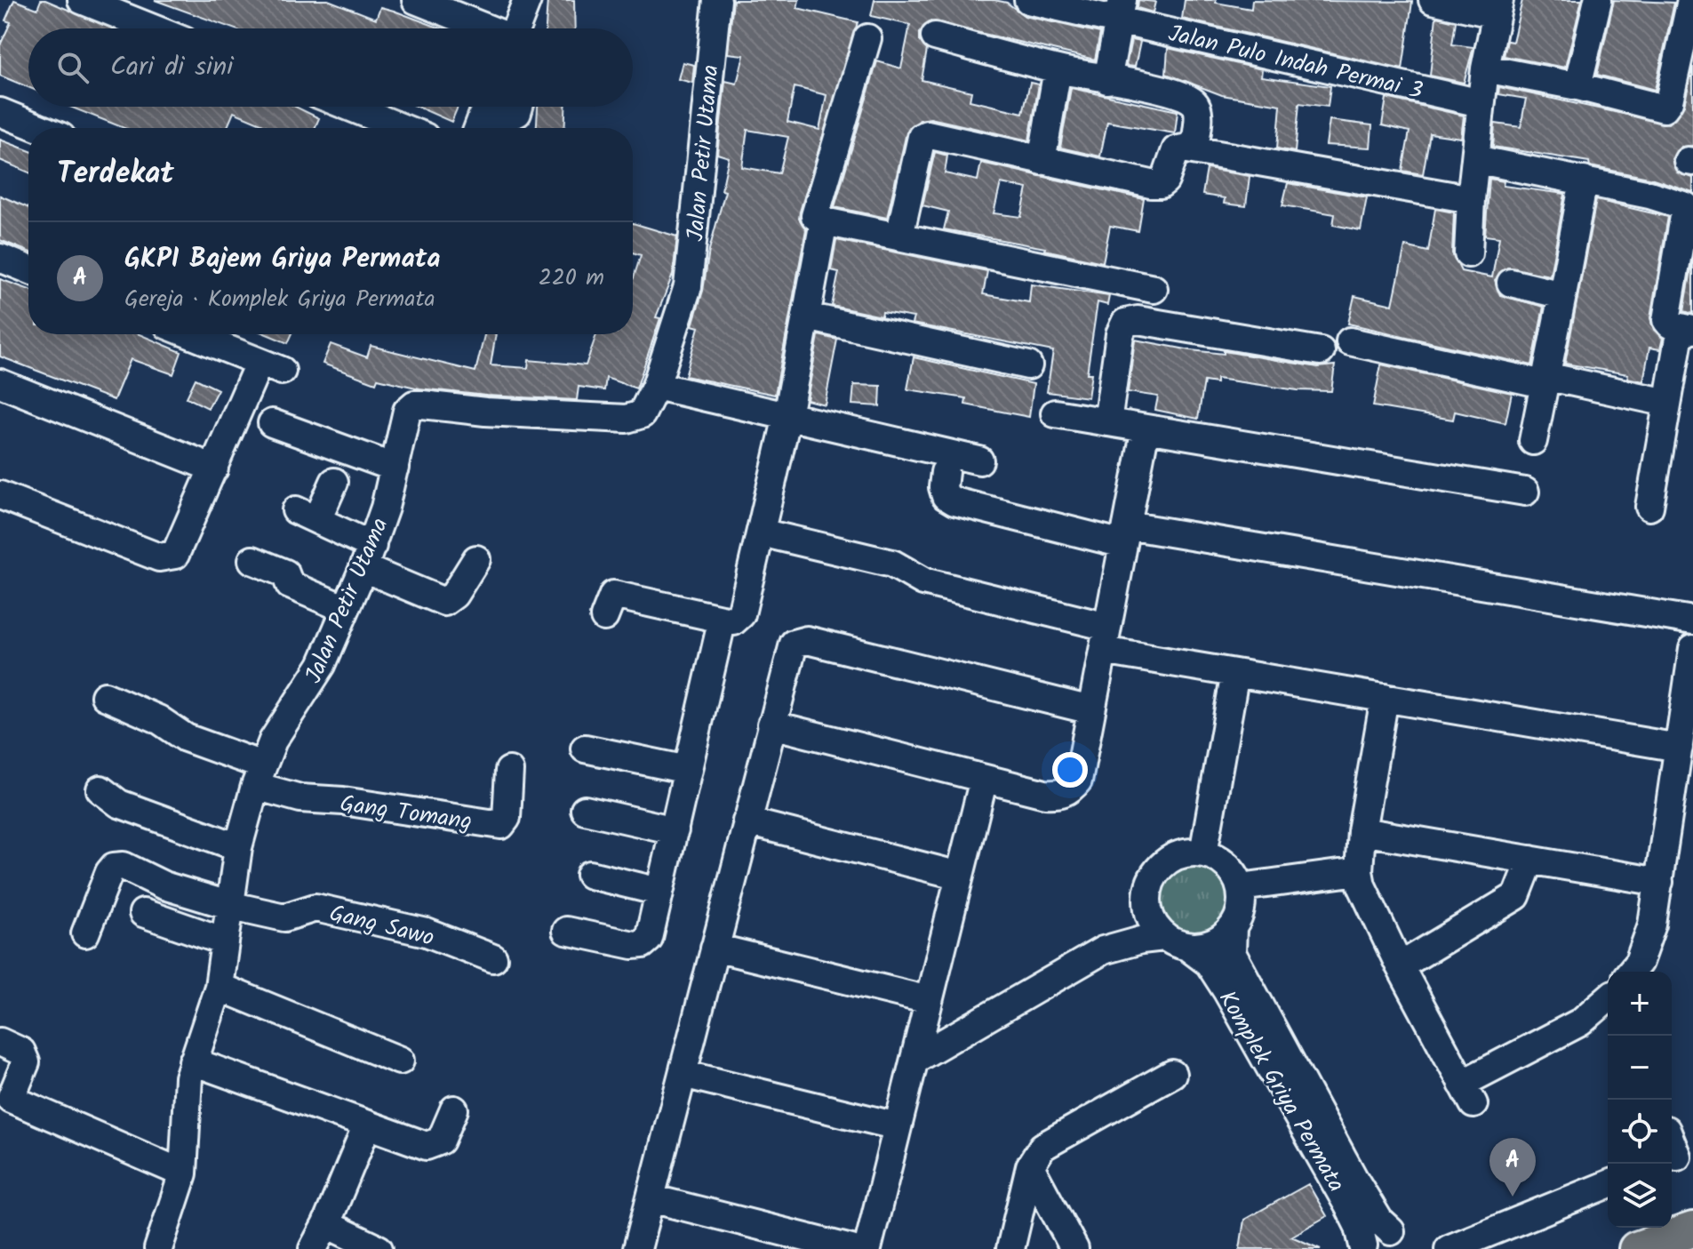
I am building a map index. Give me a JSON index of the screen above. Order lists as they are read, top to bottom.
{
  "streets": {
    "street": [
      "Jalan Pulo Indah Permai 3",
      "Jalan Petir Utama",
      "Gang Tomang",
      "Gang Sawo",
      "Komplek Griya Permata"
    ]
  },
  "crossings": [
    ["Jalan Petir Utama", "Gang Tomang"],
    ["Jalan Petir Utama", "Gang Sawo"]
  ],
  "page": {
    "search": "Cari di sini",
    "heading": "Terdekat",
    "list": [
      {
        "mark": "A",
        "name": "GKPI Bajem Griya Permata",
        "note": "Gereja · Komplek Griya Permata",
        "value": "220 m"
      }
    ],
    "map_buttons": ["+", "−"],
    "pins": "A"
  }
}
